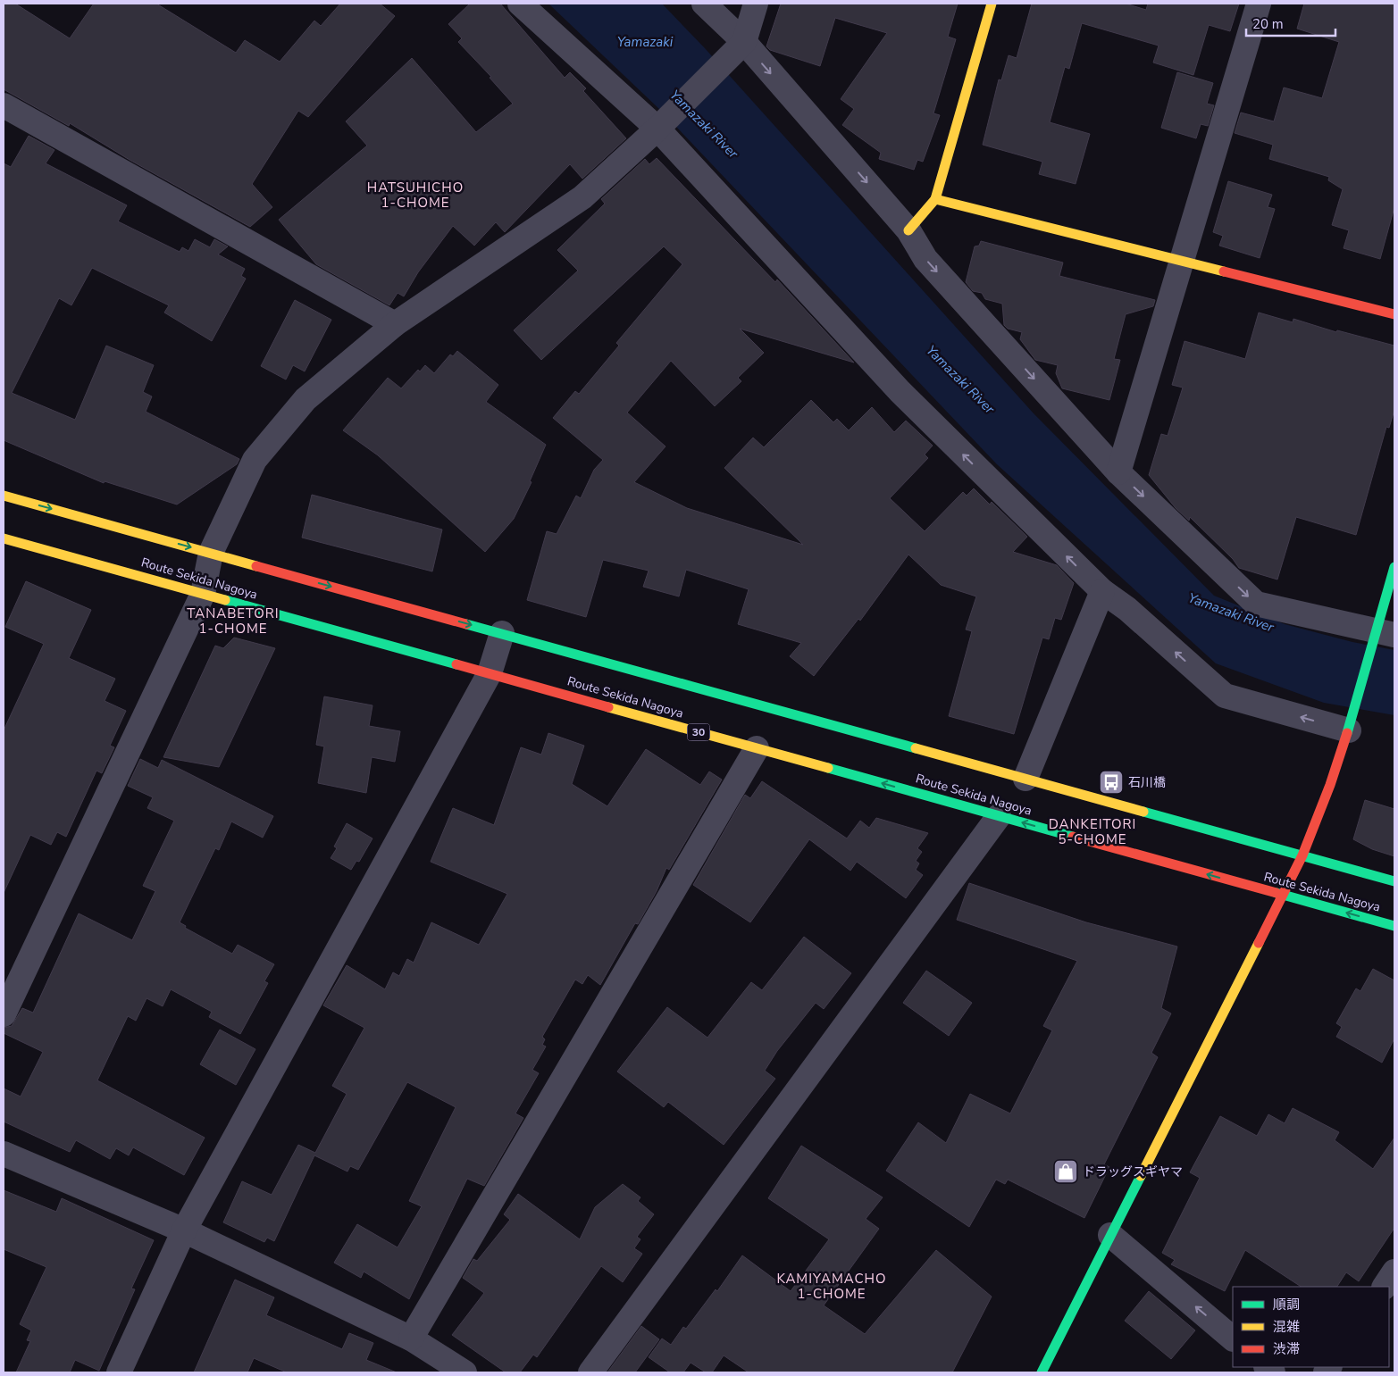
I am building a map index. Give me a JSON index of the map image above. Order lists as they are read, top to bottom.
{
  "streets": {
    "main road": ["Route Sekida Nagoya", "30"]
  },
  "districts": [
    "HATSUHICHO 1-CHOME",
    "TANABETORI 1-CHOME",
    "DANKEITORI 5-CHOME",
    "KAMIYAMACHO 1-CHOME"
  ],
  "water": ["Yamazaki", "Yamazaki River"],
  "places": {
    "bus stop": ["石川橋"],
    "shop": ["ドラッグスギヤマ"]
  },
  "legend": ["順調", "混雑", "渋滞"],
  "scale_bar": "20 m"
}
